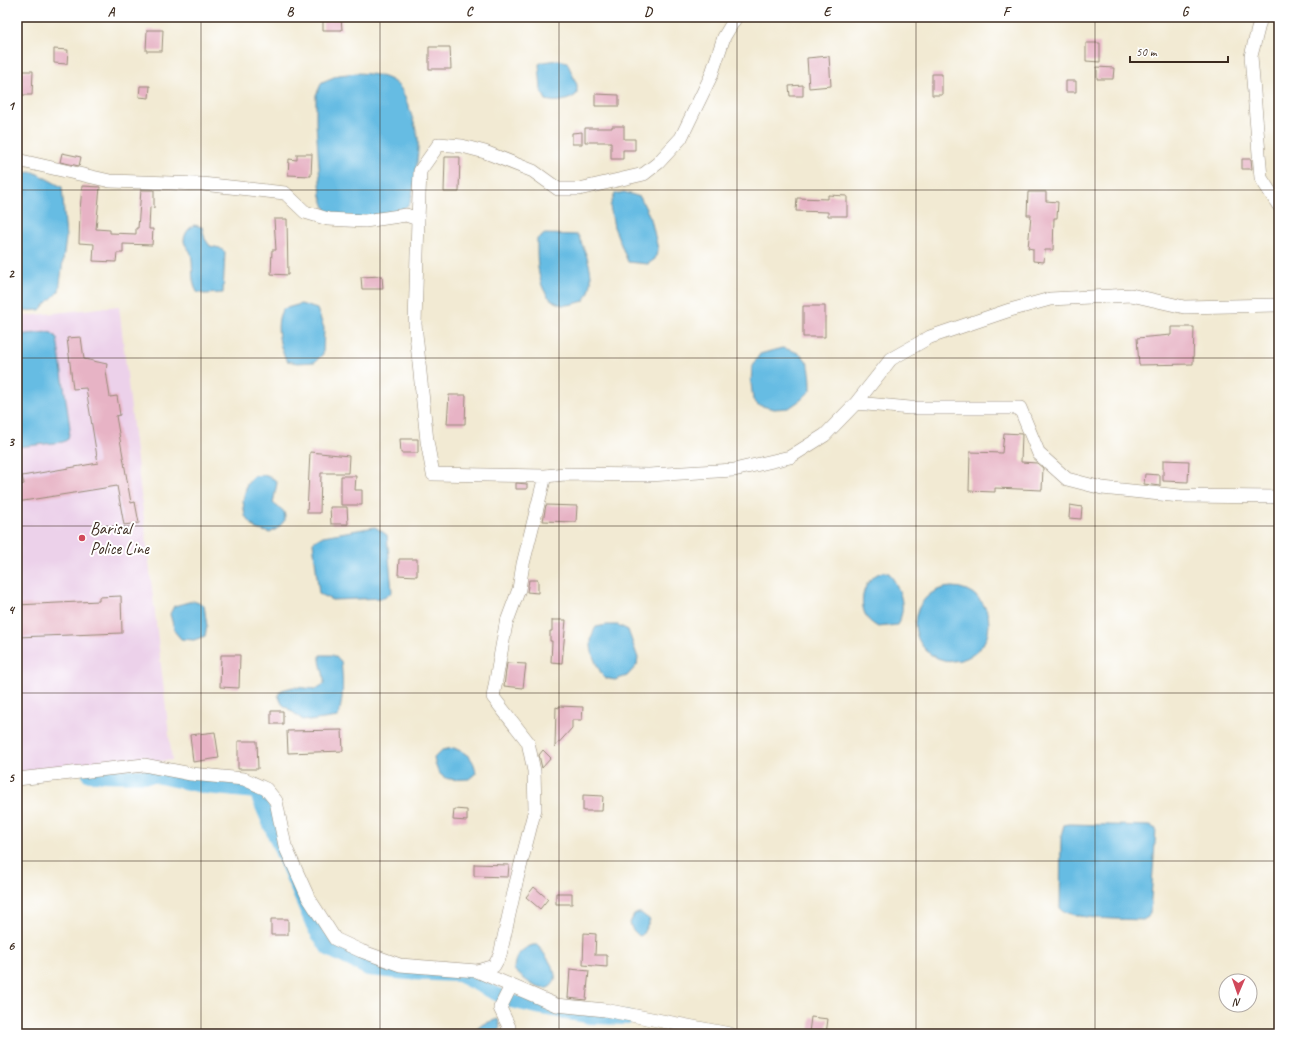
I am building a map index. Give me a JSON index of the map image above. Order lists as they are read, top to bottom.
{
  "places": ["Barisal Police Line"],
  "scale_bar": "50 m",
  "north": "bottom",
  "grid": {
    "columns": [
      "A",
      "B",
      "C",
      "D",
      "E",
      "F",
      "G"
    ],
    "rows": [
      "1",
      "2",
      "3",
      "4",
      "5",
      "6"
    ]
  }
}
